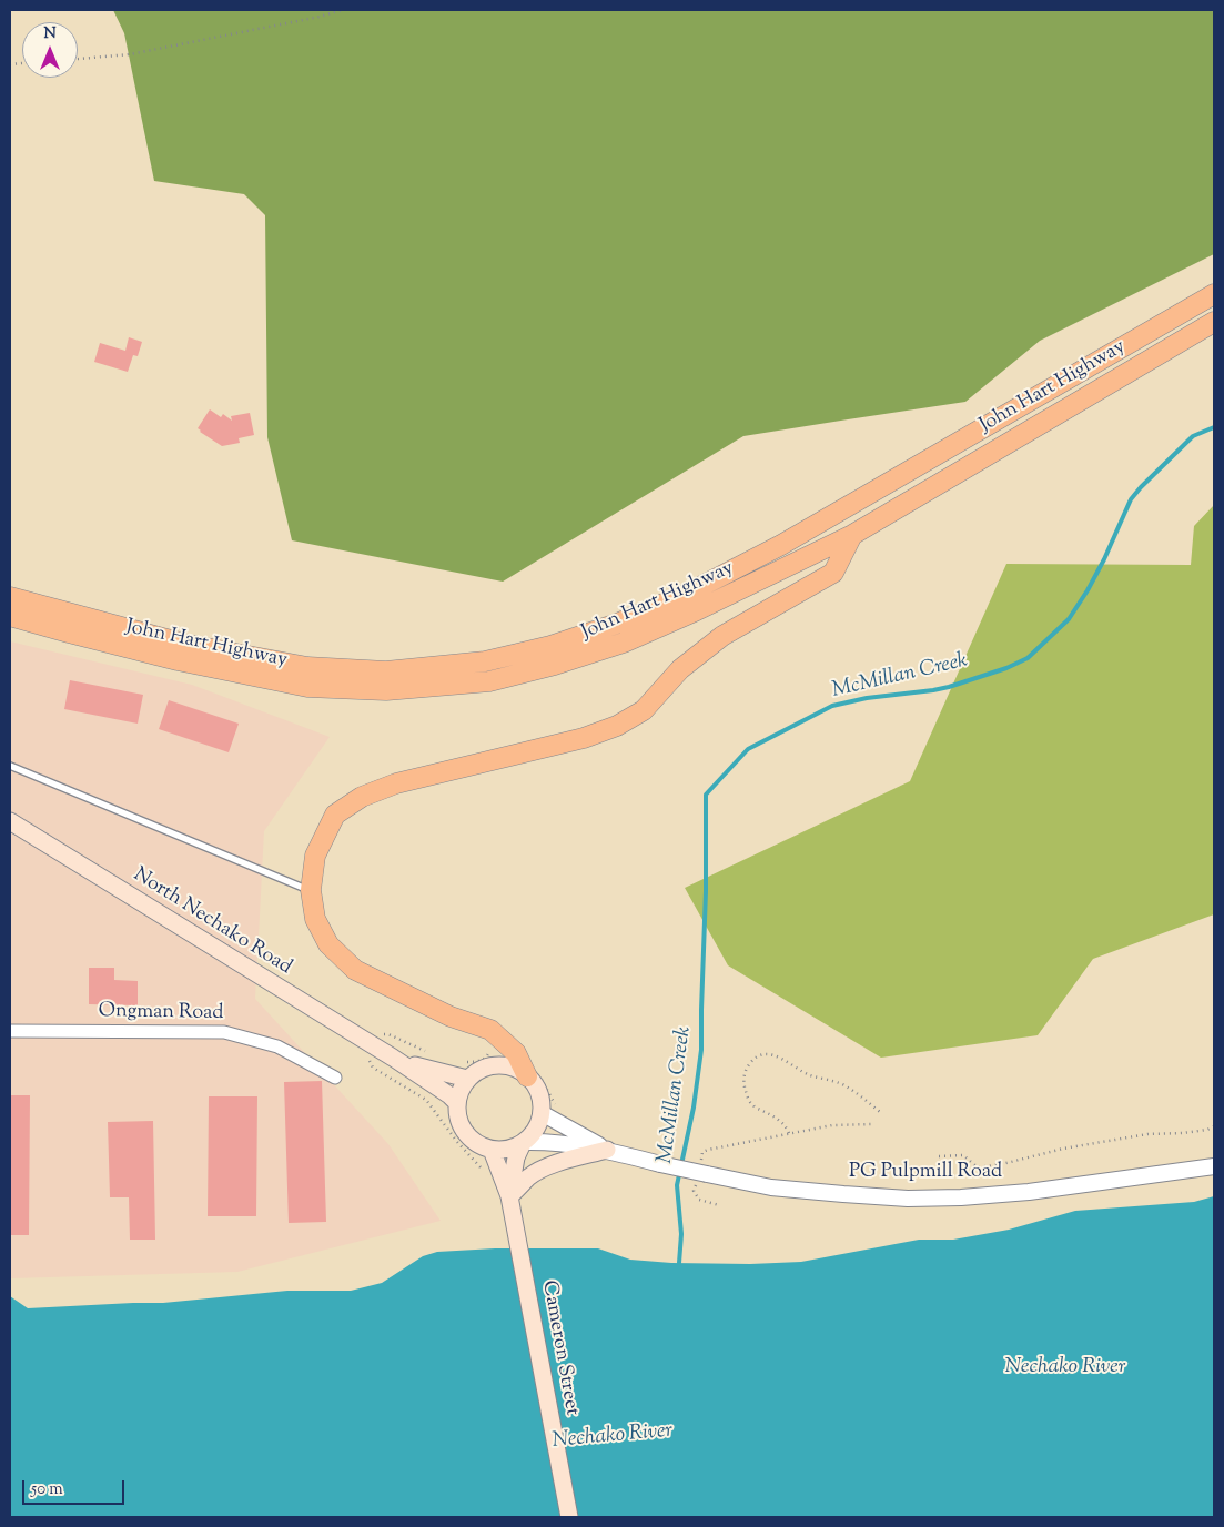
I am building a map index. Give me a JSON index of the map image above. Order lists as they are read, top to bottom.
{
  "streets": {
    "highway": ["John Hart Highway"],
    "main road": ["North Nechako Road", "Cameron Street"],
    "street": ["Ongman Road", "PG Pulpmill Road"]
  },
  "water": ["McMillan Creek", "Nechako River"],
  "scale_bar": "50 m",
  "north": "top"
}
